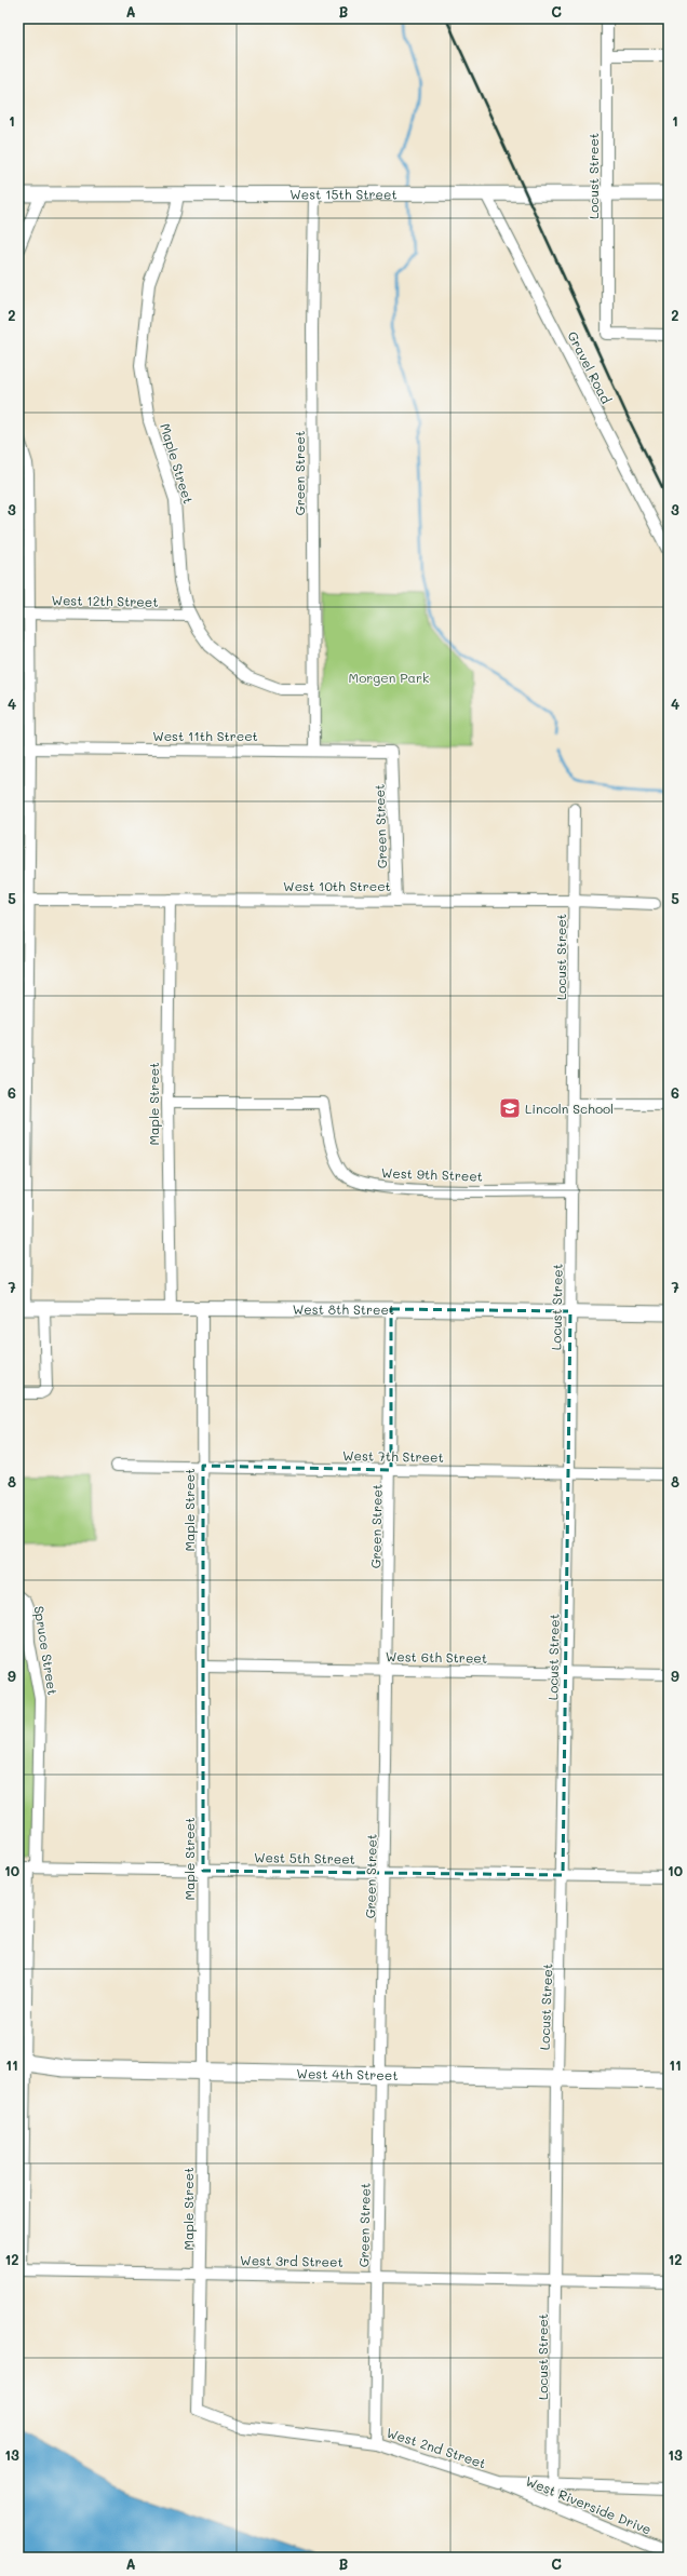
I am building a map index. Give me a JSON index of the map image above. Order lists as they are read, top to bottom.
{
  "streets": {
    "main road": ["West 4th Street"],
    "street": [
      "Locust Street",
      "West 15th Street",
      "Gravel Road",
      "Maple Street",
      "Green Street",
      "West 12th Street",
      "West 11th Street",
      "West 10th Street",
      "West 9th Street",
      "West 8th Street",
      "West 7th Street",
      "Spruce Street",
      "West 6th Street",
      "West 5th Street",
      "West 3rd Street",
      "West 2nd Street",
      "West Riverside Drive"
    ]
  },
  "crossings": [
    ["Locust Street", "West 15th Street"],
    ["Locust Street", "West 10th Street"],
    ["Locust Street", "West 9th Street"],
    ["Locust Street", "West 8th Street"],
    ["Locust Street", "West 7th Street"],
    ["Locust Street", "West 6th Street"],
    ["Locust Street", "West 5th Street"],
    ["Locust Street", "West 4th Street"],
    ["Locust Street", "West 3rd Street"],
    ["Locust Street", "West 2nd Street"],
    ["Locust Street", "West Riverside Drive"],
    ["West 15th Street", "Gravel Road"],
    ["West 15th Street", "Maple Street"],
    ["West 15th Street", "Green Street"],
    ["Maple Street", "Green Street"],
    ["Maple Street", "West 12th Street"],
    ["Maple Street", "West 10th Street"],
    ["Maple Street", "West 9th Street"],
    ["Maple Street", "West 8th Street"],
    ["Maple Street", "West 7th Street"],
    ["Maple Street", "West 6th Street"],
    ["Maple Street", "West 5th Street"],
    ["Maple Street", "West 4th Street"],
    ["Maple Street", "West 3rd Street"],
    ["Maple Street", "West 2nd Street"],
    ["Green Street", "West 11th Street"],
    ["Green Street", "West 10th Street"],
    ["Green Street", "West 8th Street"],
    ["Green Street", "West 7th Street"],
    ["Green Street", "West 6th Street"],
    ["Green Street", "West 5th Street"],
    ["Green Street", "West 4th Street"],
    ["Green Street", "West 3rd Street"],
    ["Green Street", "West 2nd Street"],
    ["Spruce Street", "West 5th Street"],
    ["Spruce Street", "West 4th Street"],
    ["Spruce Street", "West 3rd Street"],
    ["West 2nd Street", "West Riverside Drive"]
  ],
  "parks": ["Morgen Park"],
  "places": {
    "school or university": ["Lincoln School"]
  },
  "grid": {
    "columns": ["A", "B", "C"],
    "rows": [
      "1",
      "2",
      "3",
      "4",
      "5",
      "6",
      "7",
      "8",
      "9",
      "10",
      "11",
      "12",
      "13"
    ]
  }
}
